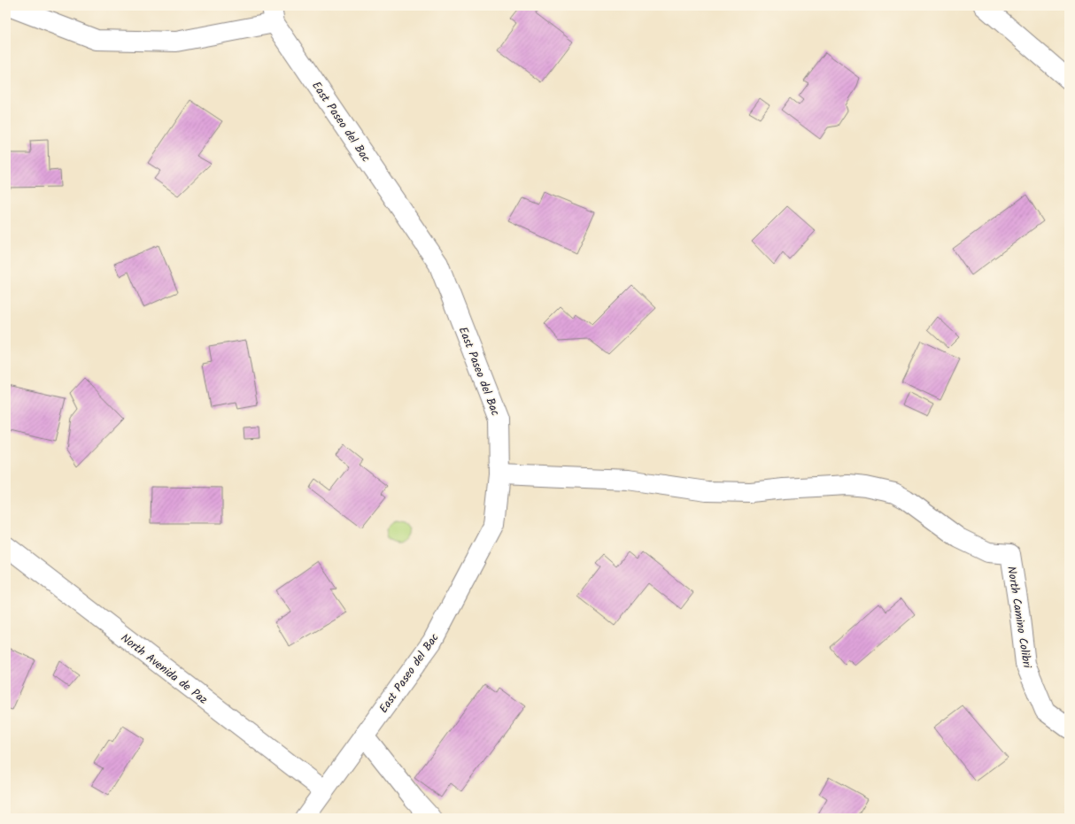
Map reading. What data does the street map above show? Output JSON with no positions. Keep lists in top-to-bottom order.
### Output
{
  "streets": {
    "street": ["East Paseo del Bac", "North Camino Colibri", "North Avenida de Paz"]
  },
  "crossings": [
    ["East Paseo del Bac", "North Camino Colibri"],
    ["East Paseo del Bac", "North Avenida de Paz"]
  ]
}
